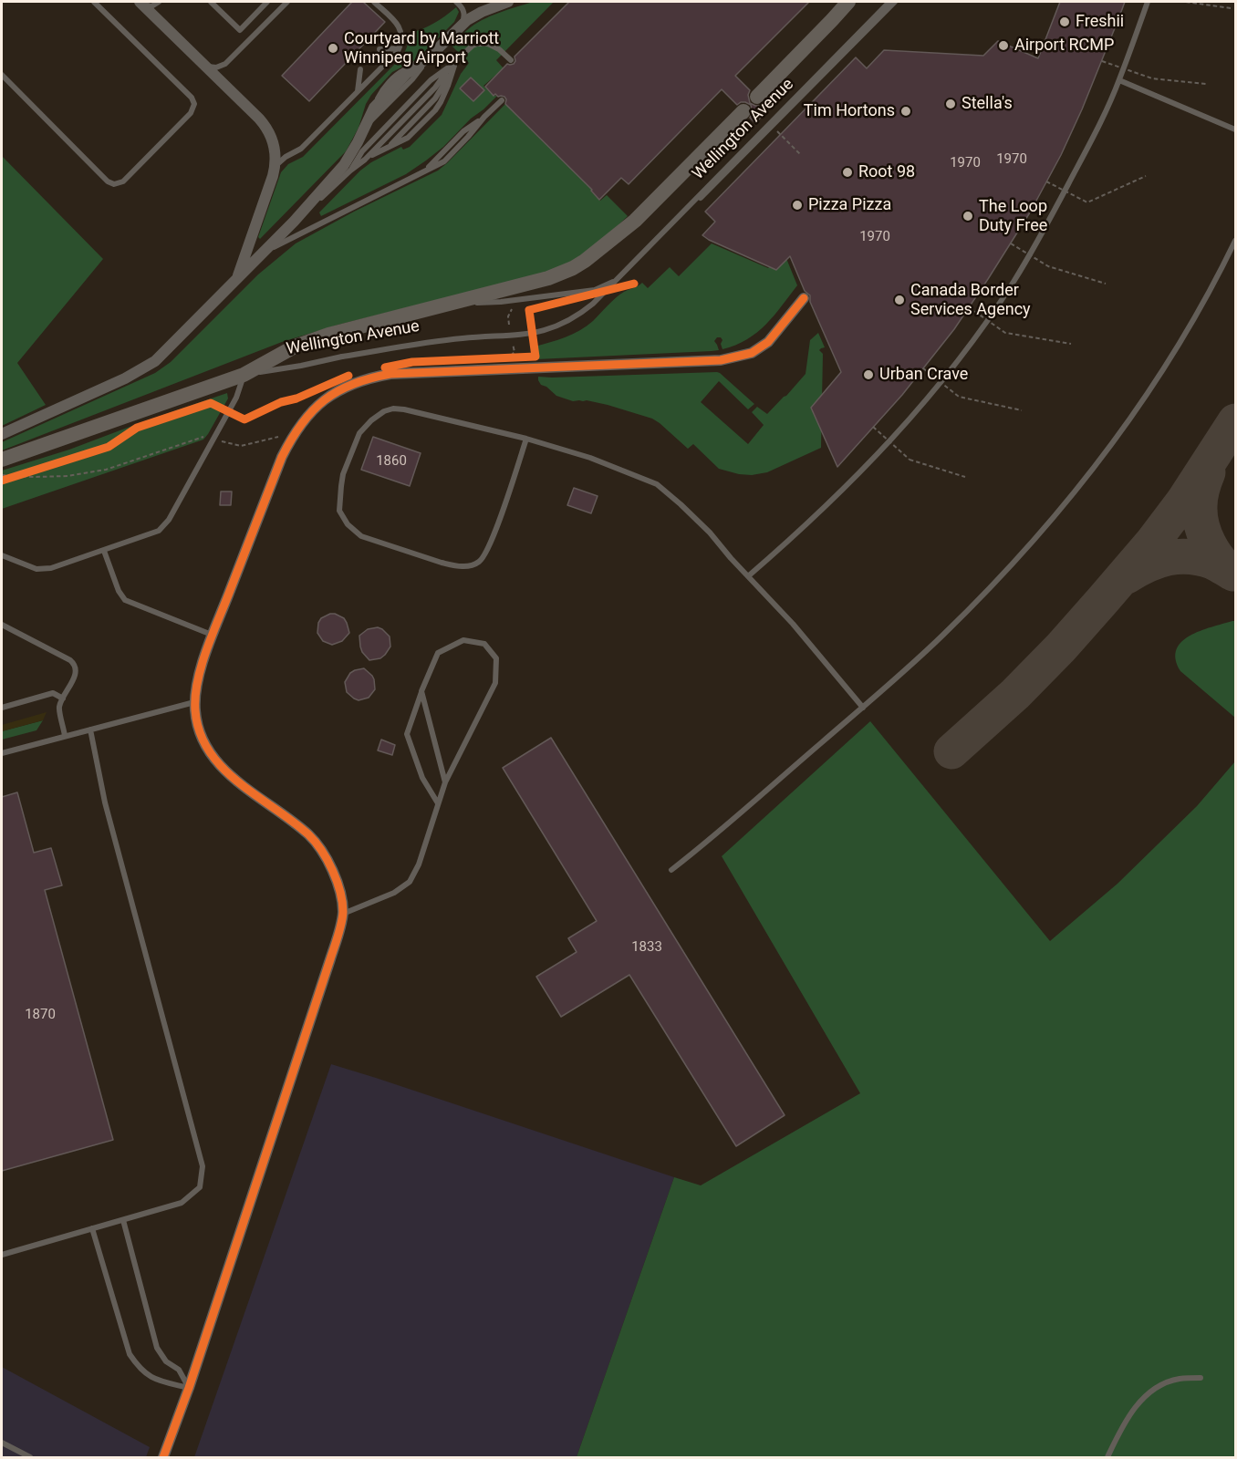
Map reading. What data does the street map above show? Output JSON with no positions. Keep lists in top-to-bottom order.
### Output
{
  "streets": {
    "main road": ["Wellington Avenue"]
  },
  "places": [
    "Freshii",
    "Airport RCMP",
    "Courtyard by Marriott Winnipeg Airport",
    "Stella's",
    "Tim Hortons",
    "Root 98",
    "Pizza Pizza",
    "The Loop Duty Free",
    "Canada Border Services Agency",
    "Urban Crave"
  ],
  "house_numbers": [
    "1970",
    "1970",
    "1970",
    "1860",
    "1833",
    "1870"
  ]
}
